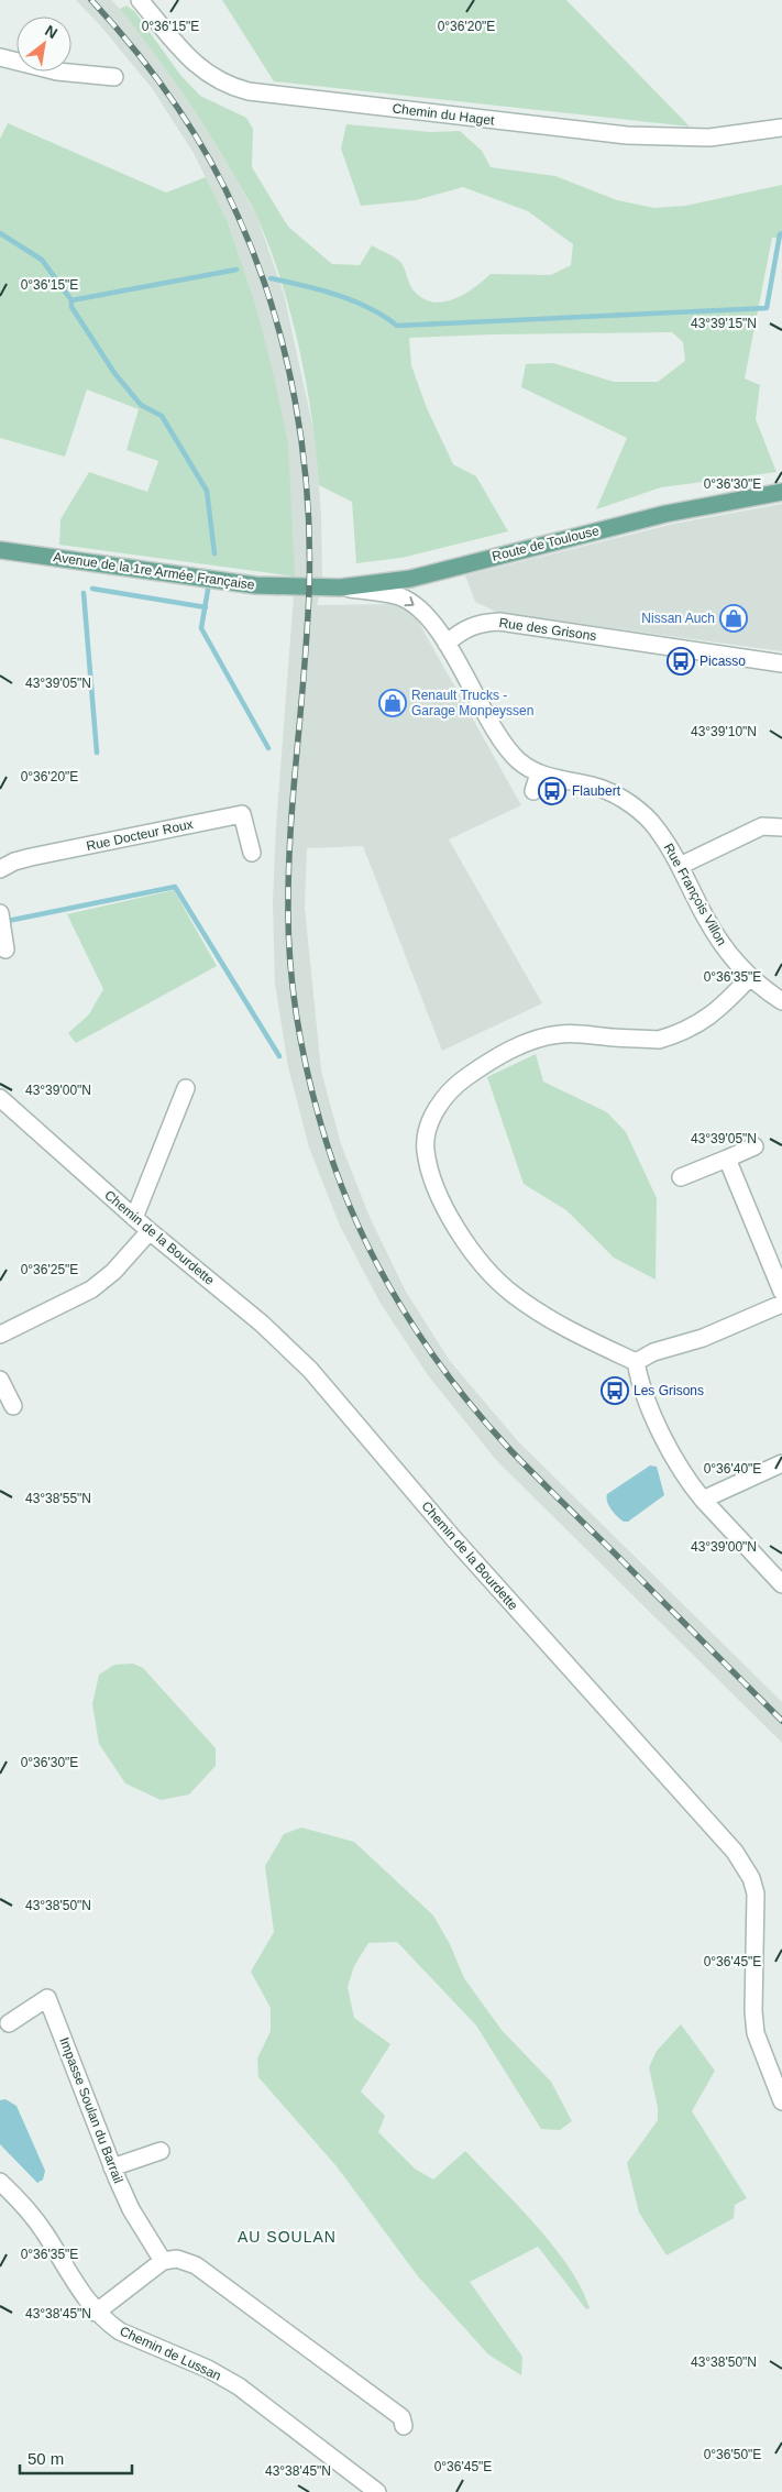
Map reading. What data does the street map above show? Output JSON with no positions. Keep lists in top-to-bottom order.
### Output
{
  "streets": {
    "main road": ["Route de Toulouse", "Avenue de la 1re Armée Française"],
    "street": [
      "Chemin du Haget",
      "Rue des Grisons",
      "Rue Docteur Roux",
      "Rue François Villon",
      "Chemin de la Bourdette",
      "Impasse Soulan du Barrail",
      "Chemin de Lussan"
    ]
  },
  "crossings": [
    ["Route de Toulouse", "Avenue de la 1re Armée Française"],
    ["Rue des Grisons", "Rue François Villon"]
  ],
  "districts": ["AU SOULAN"],
  "places": {
    "shop": ["Nissan Auch", "Renault Trucks - Garage Monpeyssen"],
    "bus stop": ["Picasso", "Flaubert", "Les Grisons"]
  },
  "scale_bar": "50 m",
  "north": "top right",
  "coordinates": [
    "0°36'15\"E",
    "0°36'20\"E",
    "43°39'15\"N",
    "0°36'30\"E",
    "43°39'05\"N",
    "43°39'10\"N",
    "0°36'35\"E",
    "43°39'00\"N",
    "0°36'25\"E",
    "0°36'40\"E",
    "43°38'55\"N",
    "43°38'50\"N",
    "0°36'45\"E",
    "43°38'45\"N",
    "0°36'50\"E"
  ]
}
